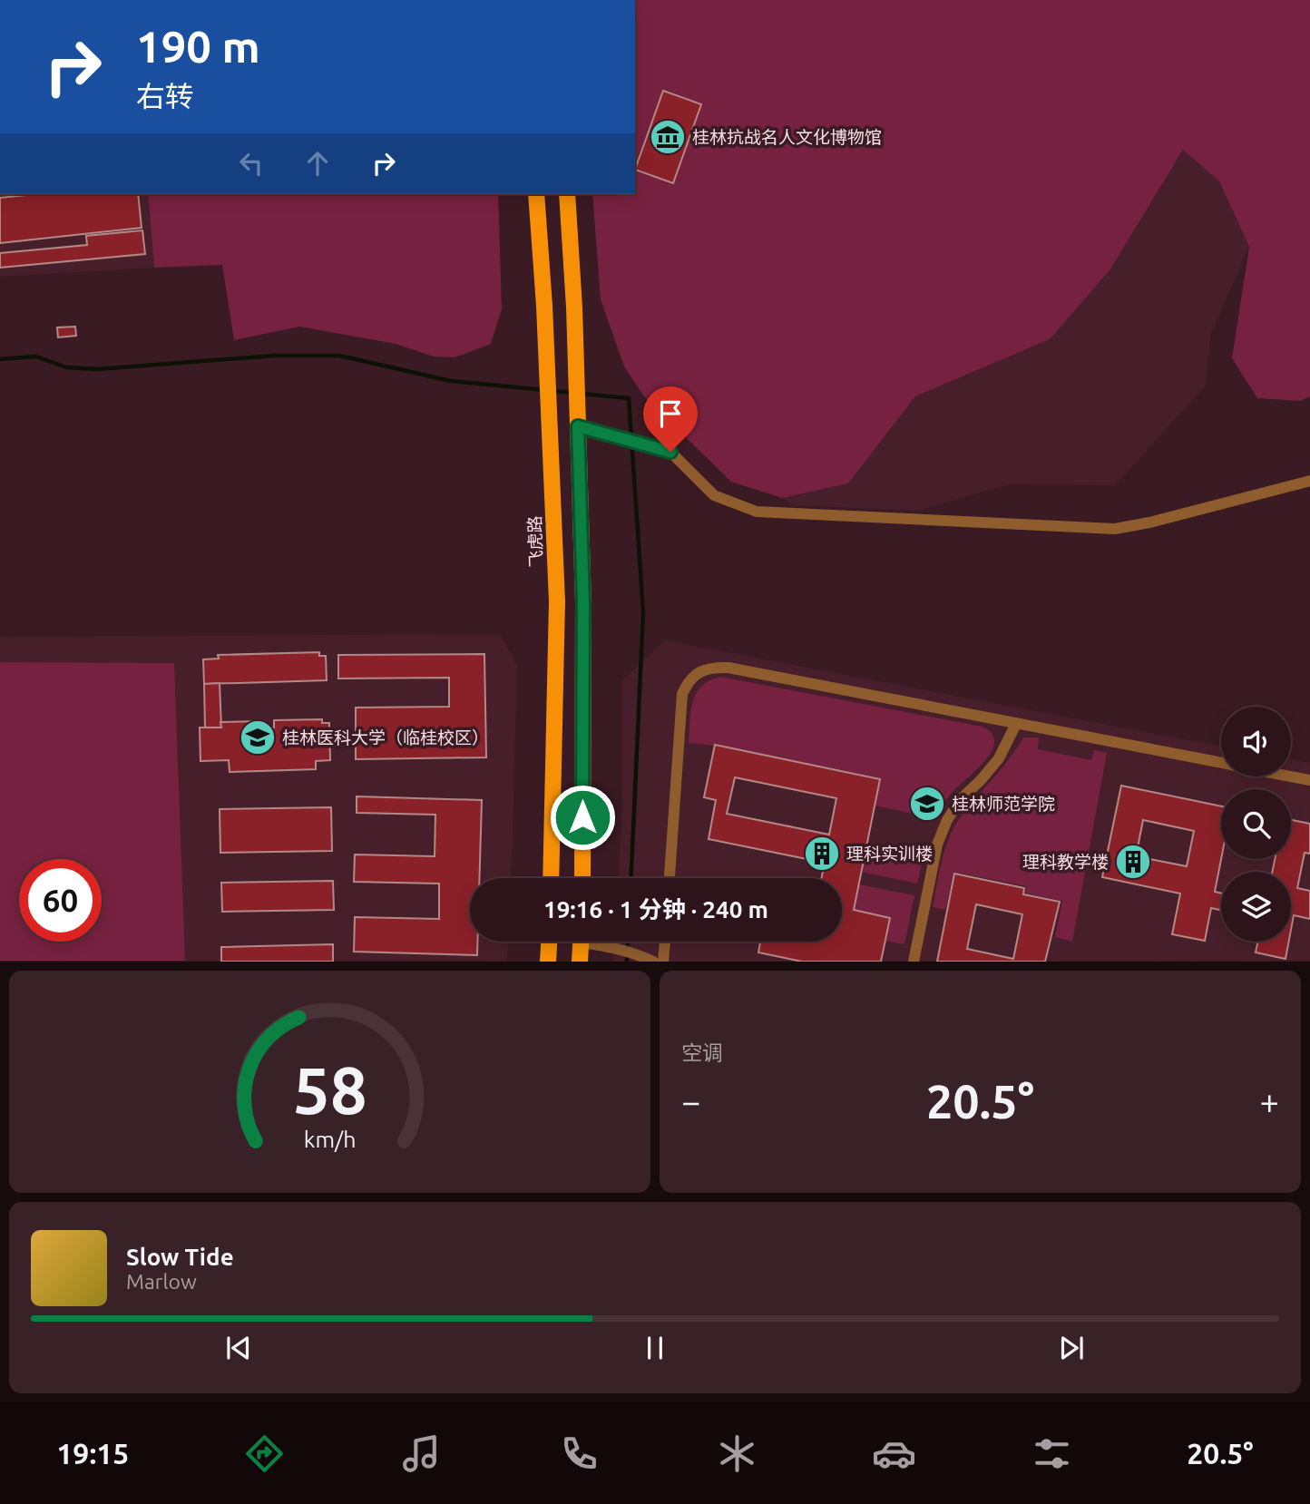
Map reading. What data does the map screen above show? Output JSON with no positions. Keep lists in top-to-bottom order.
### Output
{
  "streets": {
    "main road": ["飞虎路"]
  },
  "places": {
    "museum": ["桂林抗战名人文化博物馆"],
    "school or university": ["桂林医科大学（临桂校区）", "桂林师范学院"],
    "building": ["理科实训楼", "理科教学楼"]
  },
  "page": {
    "turn": ["190 m", "右转"],
    "limit": "60",
    "trip": "19:16 · 1 分钟 · 240 m",
    "tile": "空调",
    "heat": ["−", "20.5°", "+"],
    "song": ["Slow Tide", "Marlow"],
    "tabs": ["19:15", "20.5°"],
    "gauge": ["58", "km/h"]
  }
}
